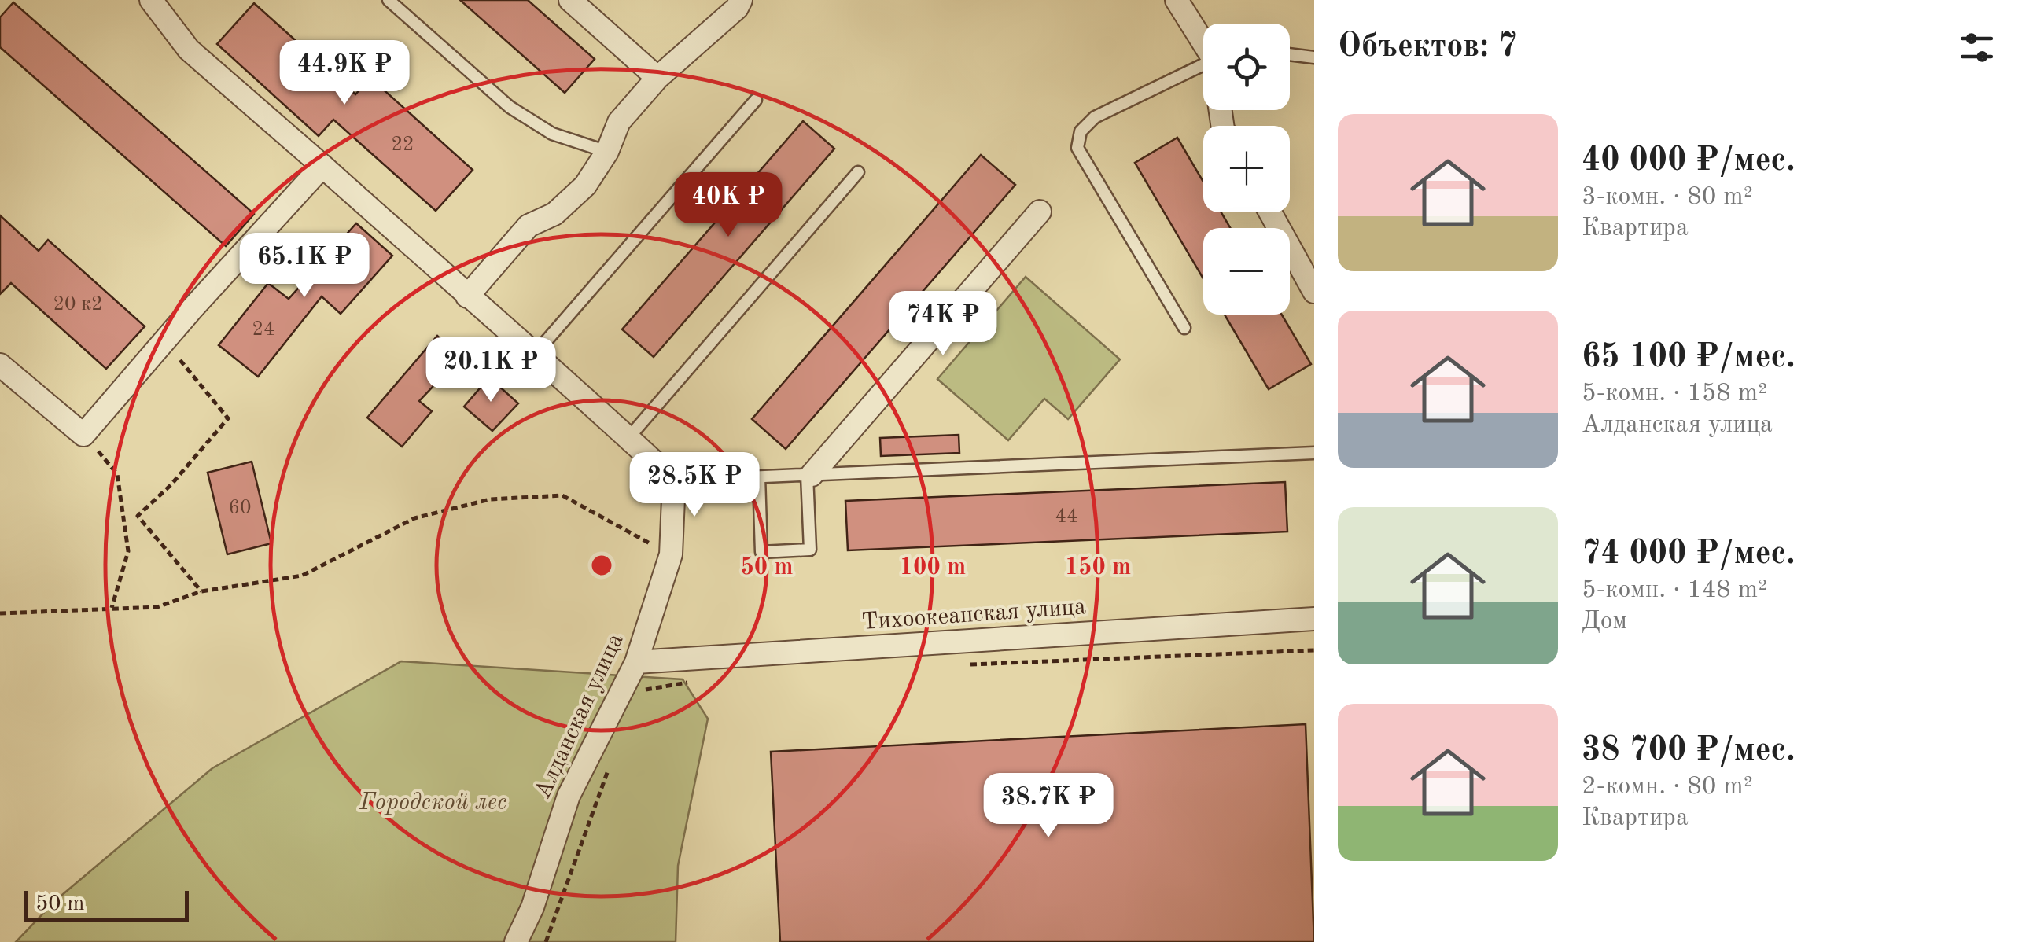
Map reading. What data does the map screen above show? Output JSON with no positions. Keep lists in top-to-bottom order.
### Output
{
  "streets": {
    "street": ["Тихоокеанская улица", "Алданская улица"]
  },
  "crossings": [
    ["Тихоокеанская улица", "Алданская улица"]
  ],
  "parks": ["Городской лес"],
  "house_numbers": [
    "22",
    "20 к2",
    "24",
    "60",
    "44"
  ],
  "scale_bar": "50 m",
  "page": {
    "heading": "Объектов: 7",
    "map_buttons": ["+", "−"],
    "price": [
      "44.9K ₽",
      "40K ₽",
      "65.1K ₽",
      "74K ₽",
      "20.1K ₽",
      "28.5K ₽",
      "38.7K ₽"
    ],
    "list": [
      {
        "name": "40 000 ₽/мес.",
        "note": "3-комн. · 80 m² · Квартира"
      },
      {
        "name": "65 100 ₽/мес.",
        "note": "5-комн. · 158 m² · Алданская улица"
      },
      {
        "name": "74 000 ₽/мес.",
        "note": "5-комн. · 148 m² · Дом"
      },
      {
        "name": "38 700 ₽/мес.",
        "note": "2-комн. · 80 m² · Квартира"
      }
    ],
    "scale": "50 m"
  },
  "rings": ["50 m", "100 m", "150 m"]
}
